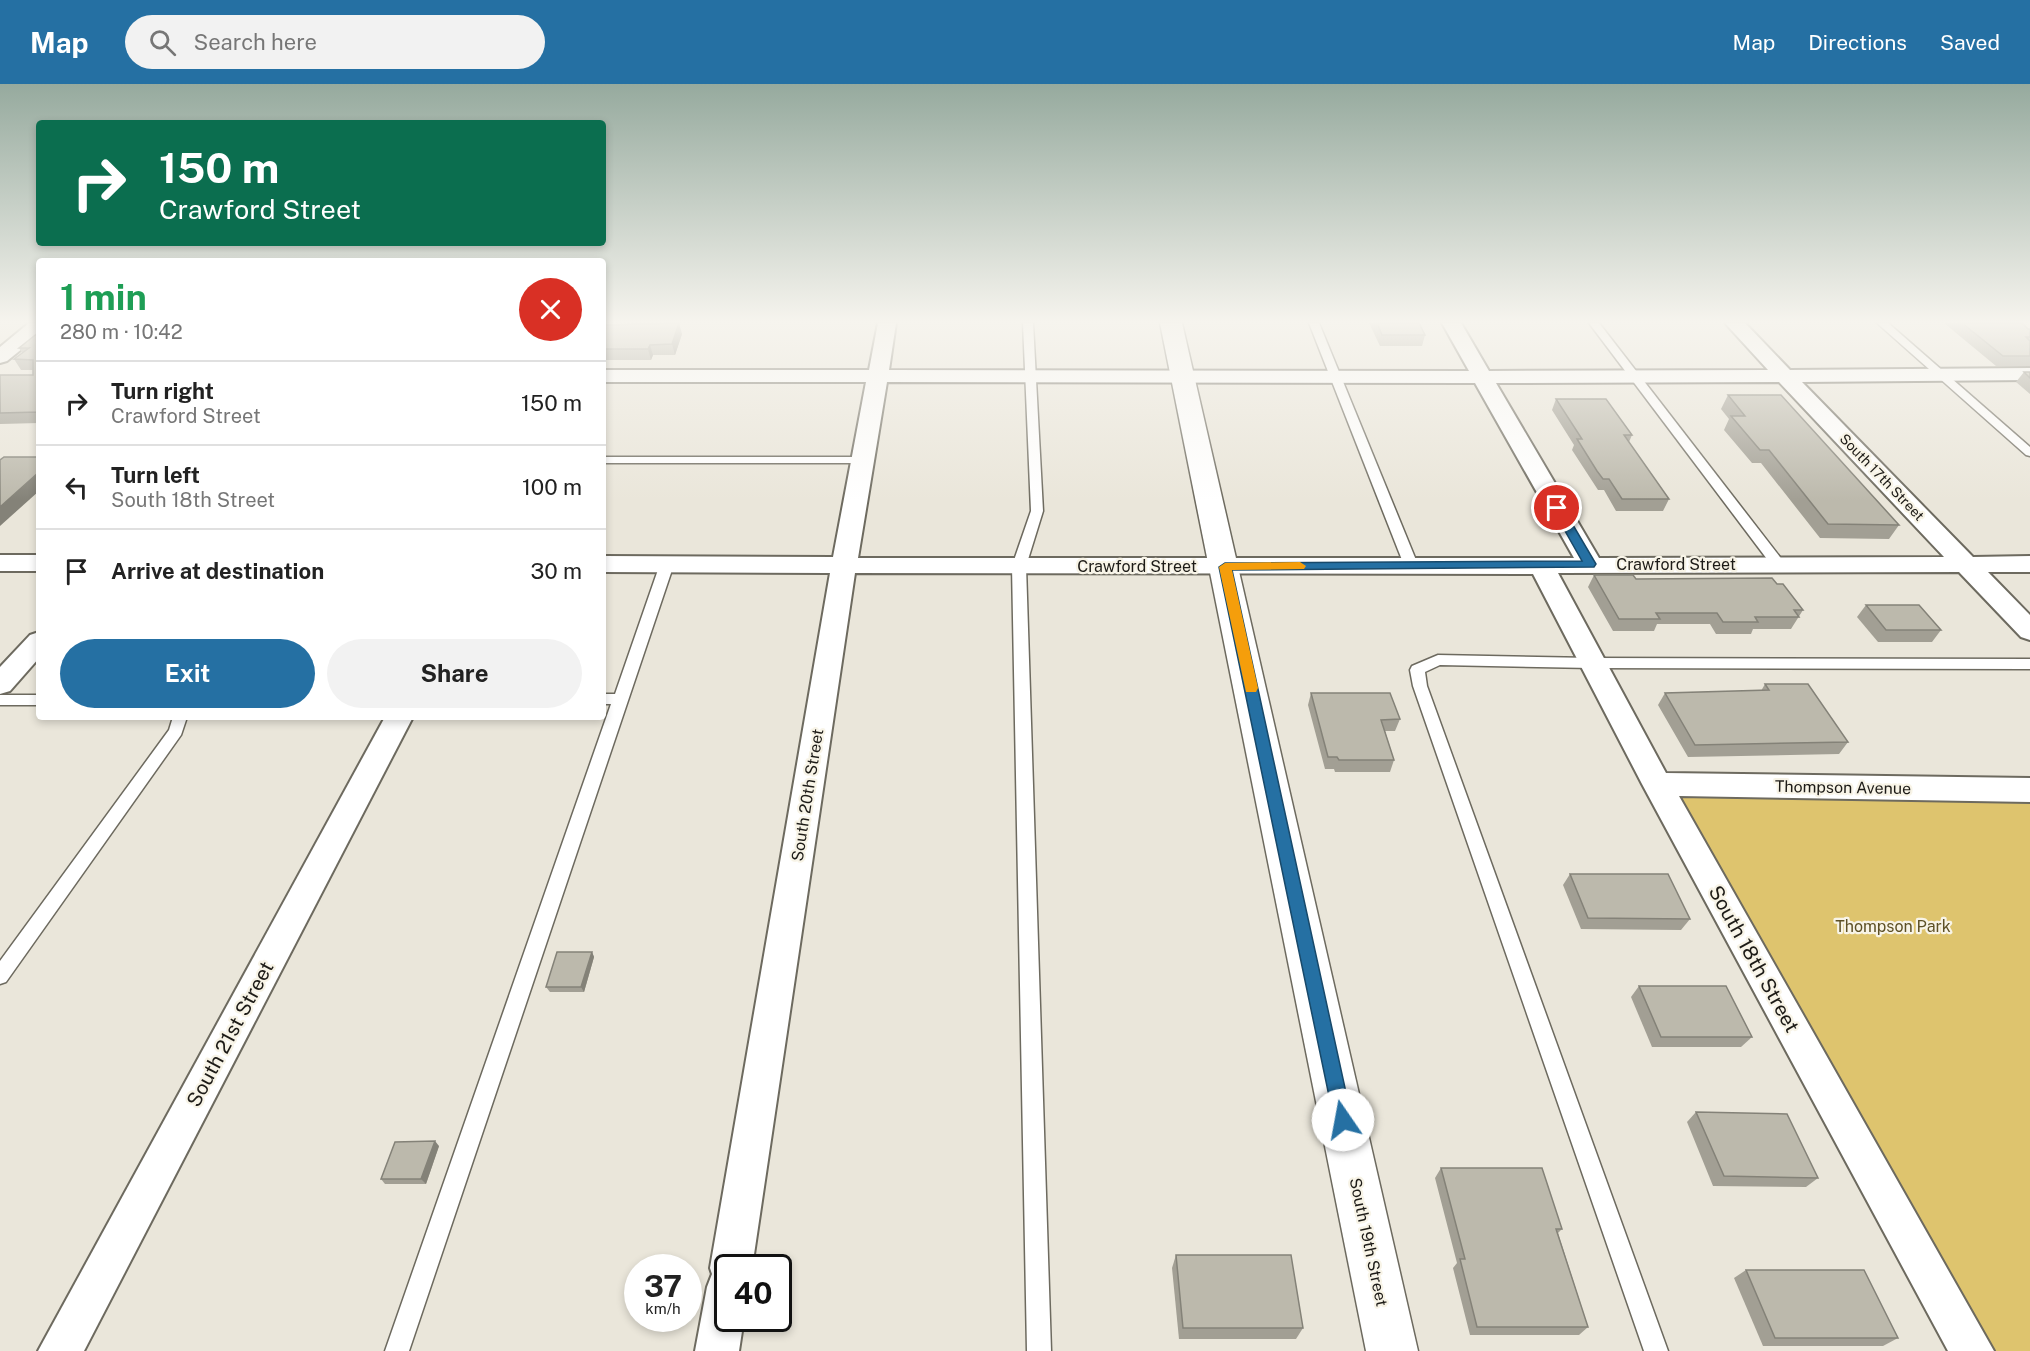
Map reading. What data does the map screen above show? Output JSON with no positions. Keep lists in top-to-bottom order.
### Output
{
  "streets": {
    "street": [
      "South 17th Street",
      "Crawford Street",
      "Thompson Avenue",
      "South 20th Street",
      "South 18th Street",
      "South 21st Street",
      "South 19th Street"
    ]
  },
  "crossings": [
    ["South 17th Street", "Crawford Street"],
    ["Crawford Street", "South 20th Street"],
    ["Crawford Street", "South 18th Street"],
    ["Crawford Street", "South 19th Street"],
    ["Thompson Avenue", "South 18th Street"]
  ],
  "parks": ["Thompson Park"],
  "page": {
    "header": "Map",
    "search": "Search here",
    "nav": ["Map", "Directions", "Saved"],
    "turn": ["150 m", "Crawford Street"],
    "heading": ["1 min", "280 m · 10:42"],
    "list": [
      {
        "name": "Turn right",
        "note": "Crawford Street",
        "value": "150 m"
      },
      {
        "name": "Turn left",
        "note": "South 18th Street",
        "value": "100 m"
      },
      {
        "name": "Arrive at destination",
        "value": "30 m"
      }
    ],
    "buttons": ["Exit", "Share"],
    "speed": "37 km/h",
    "limit": "40"
  }
}
